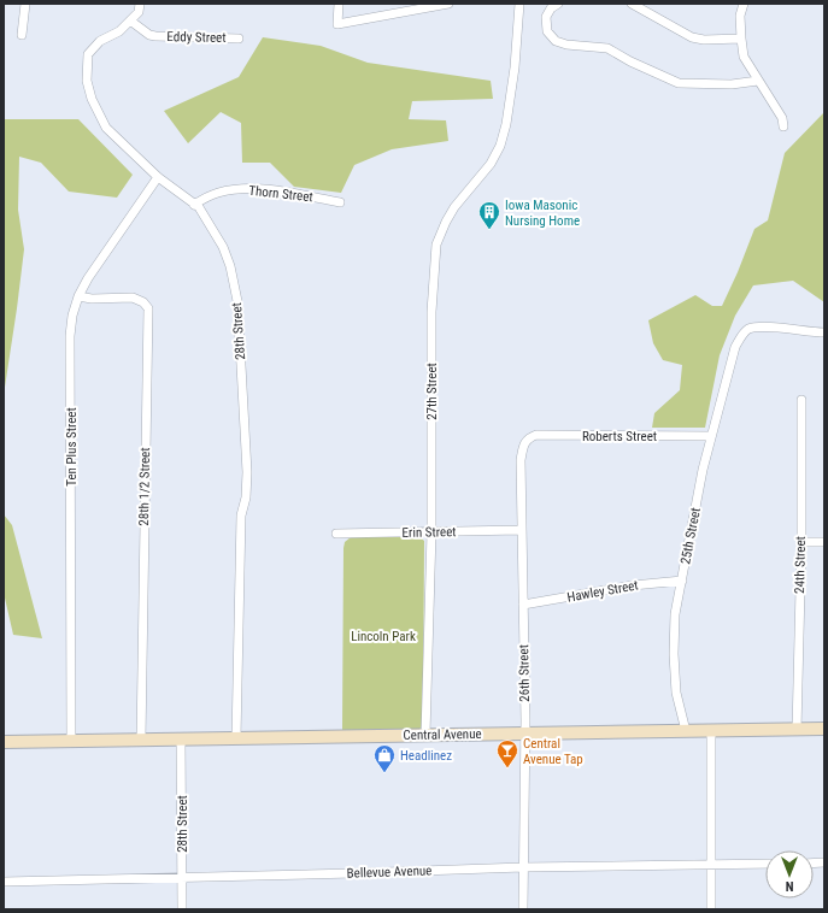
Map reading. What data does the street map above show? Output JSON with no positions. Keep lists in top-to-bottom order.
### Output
{
  "streets": {
    "street": [
      "Eddy Street",
      "Thorn Street",
      "28th Street",
      "27th Street",
      "Roberts Street",
      "Ten Plus Street",
      "28th 1/2 Street",
      "Erin Street",
      "25th Street",
      "24th Street",
      "Hawley Street",
      "26th Street",
      "Central Avenue",
      "Bellevue Avenue"
    ]
  },
  "crossings": [
    ["Eddy Street", "28th Street"],
    ["Thorn Street", "28th Street"],
    ["28th Street", "Ten Plus Street"],
    ["28th Street", "Central Avenue"],
    ["28th Street", "Bellevue Avenue"],
    ["27th Street", "Erin Street"],
    ["27th Street", "Central Avenue"],
    ["Roberts Street", "25th Street"],
    ["Roberts Street", "26th Street"],
    ["Ten Plus Street", "28th 1/2 Street"],
    ["Ten Plus Street", "Central Avenue"],
    ["28th 1/2 Street", "Central Avenue"],
    ["Erin Street", "26th Street"],
    ["25th Street", "Hawley Street"],
    ["25th Street", "Central Avenue"],
    ["24th Street", "Central Avenue"],
    ["Hawley Street", "26th Street"],
    ["26th Street", "Central Avenue"],
    ["26th Street", "Bellevue Avenue"]
  ],
  "parks": ["Lincoln Park"],
  "places": {
    "building": ["Iowa Masonic Nursing Home"],
    "bar": ["Central Avenue Tap"],
    "shop": ["Headlinez"]
  },
  "north": "bottom"
}
